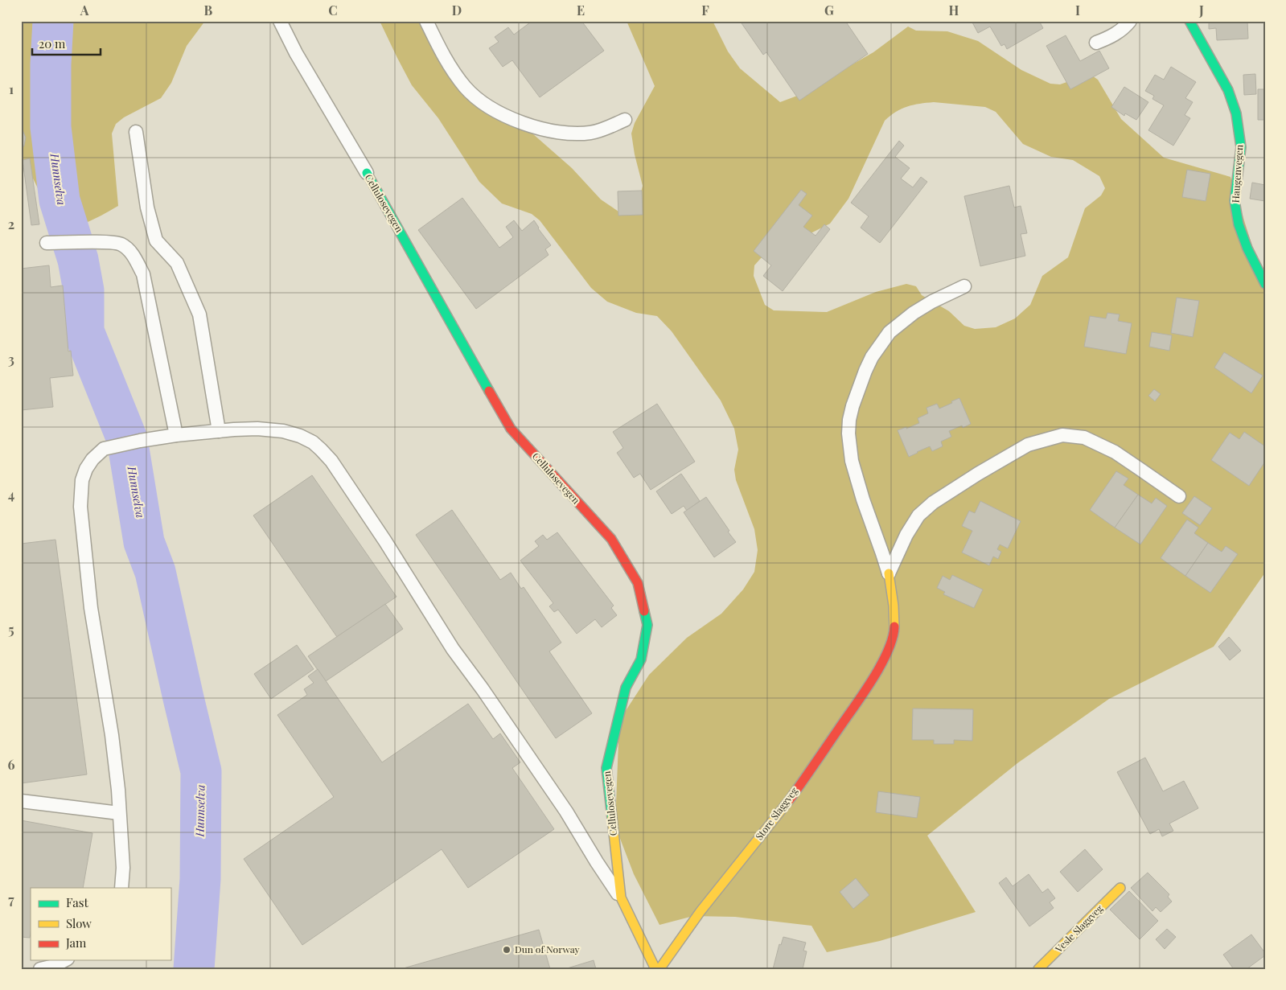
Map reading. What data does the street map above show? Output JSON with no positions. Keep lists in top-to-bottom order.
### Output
{
  "streets": {
    "street": [
      "Haugenvegen",
      "Cellulosevegen",
      "Store Slaggveg",
      "Vesle Slaggveg"
    ]
  },
  "water": ["Hunnselva"],
  "places": ["Dun of Norway"],
  "legend": ["Fast", "Slow", "Jam"],
  "scale_bar": "20 m",
  "grid": {
    "columns": [
      "A",
      "B",
      "C",
      "D",
      "E",
      "F",
      "G",
      "H",
      "I",
      "J"
    ],
    "rows": [
      "1",
      "2",
      "3",
      "4",
      "5",
      "6",
      "7"
    ]
  }
}
